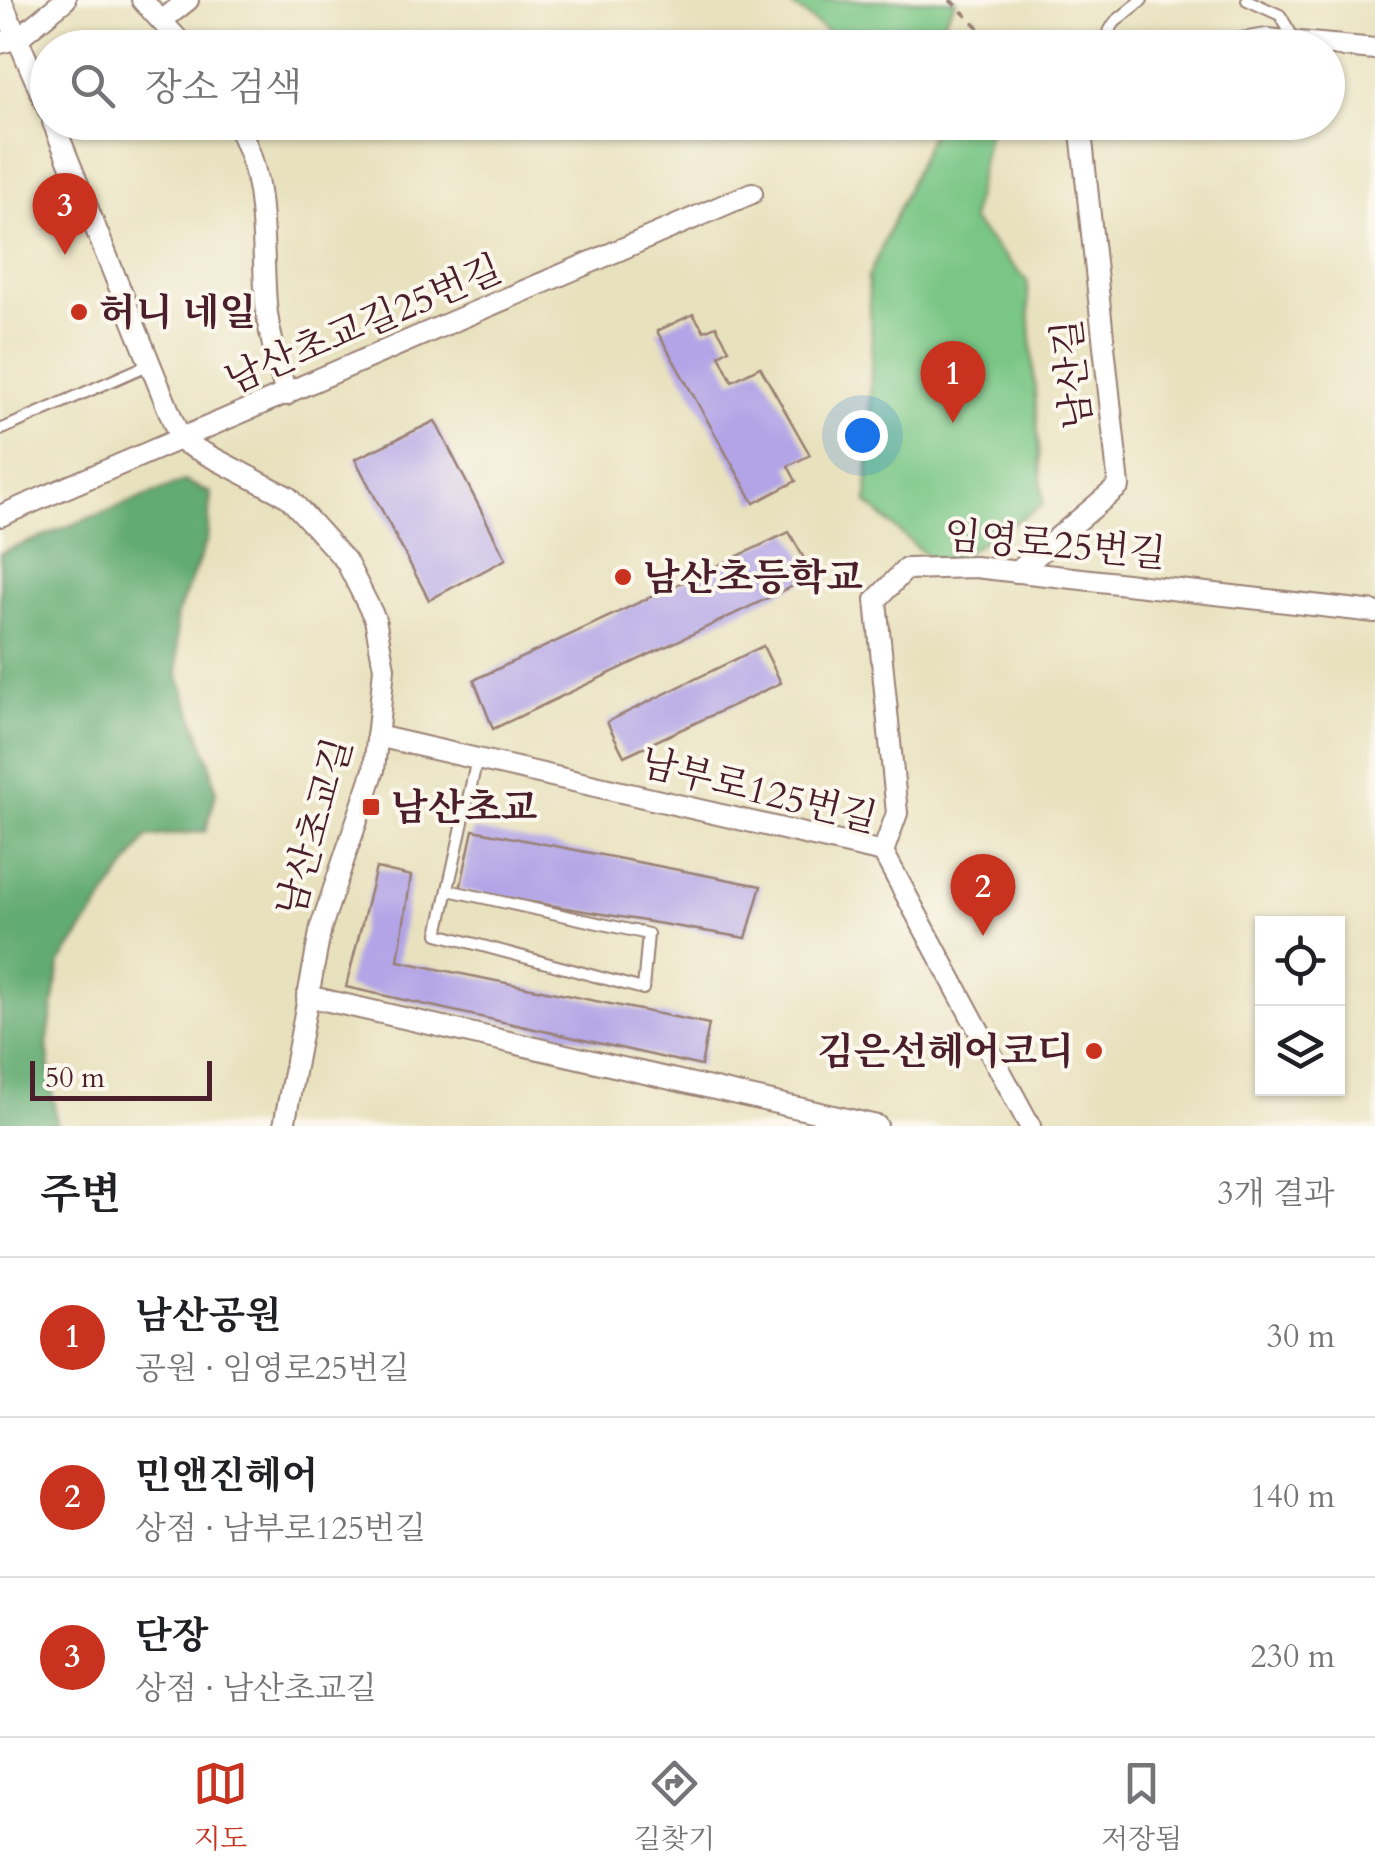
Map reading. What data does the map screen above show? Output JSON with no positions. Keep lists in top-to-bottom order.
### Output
{
  "streets": {
    "street": [
      "남산초교길25번길",
      "남산길",
      "임영로25번길",
      "남부로125번길",
      "남산초교길"
    ]
  },
  "crossings": [
    ["남산초교길25번길", "남산초교길"],
    ["남산길", "임영로25번길"],
    ["임영로25번길", "남부로125번길"],
    ["남부로125번길", "남산초교길"]
  ],
  "places": {
    "other": ["허니 네일", "남산초등학교", "김은선헤어코디"],
    "transit": ["남산초교"]
  },
  "scale_bar": "50 m",
  "page": {
    "search": "장소 검색",
    "pins": ["3", "1", "2"],
    "scale": "50 m",
    "heading": ["주변", "3개 결과"],
    "list": [
      {
        "mark": "1",
        "name": "남산공원",
        "note": "공원 · 임영로25번길",
        "value": "30 m"
      },
      {
        "mark": "2",
        "name": "민앤진헤어",
        "note": "상점 · 남부로125번길",
        "value": "140 m"
      },
      {
        "mark": "3",
        "name": "단장",
        "note": "상점 · 남산초교길",
        "value": "230 m"
      }
    ],
    "nav": ["지도", "길찾기", "저장됨"]
  }
}
